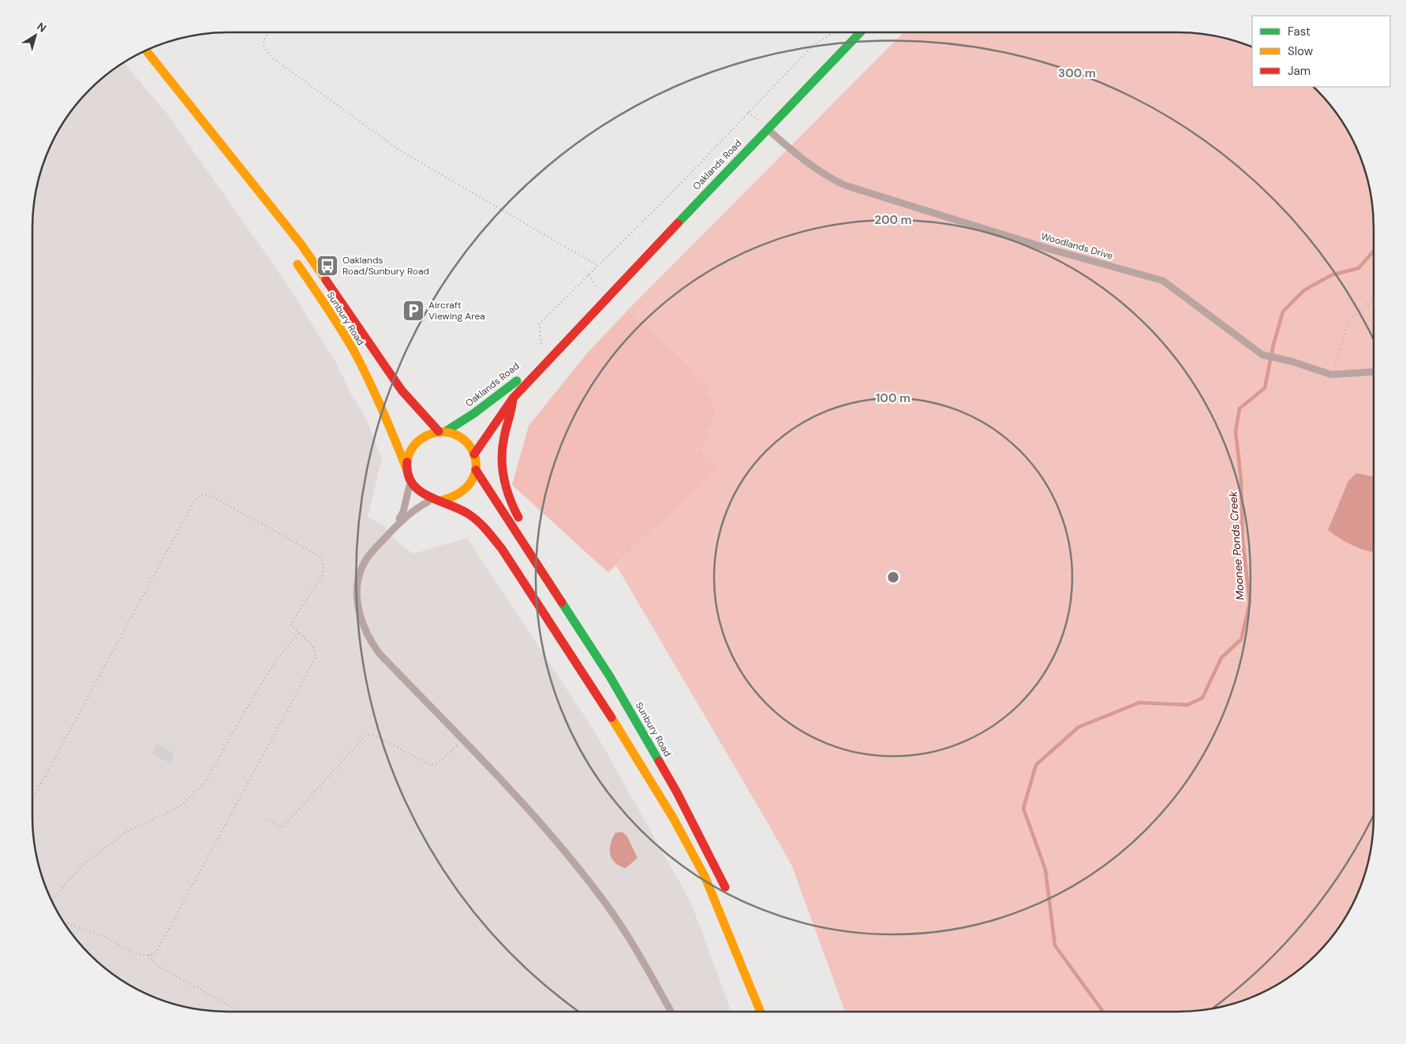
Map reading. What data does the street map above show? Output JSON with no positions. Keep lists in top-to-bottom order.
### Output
{
  "streets": {
    "main road": ["Oaklands Road", "Sunbury Road"],
    "lane": ["Woodlands Drive"]
  },
  "crossings": [
    ["Oaklands Road", "Woodlands Drive"],
    ["Oaklands Road", "Sunbury Road"]
  ],
  "water": ["Moonee Ponds Creek"],
  "places": {
    "bus stop": ["Oaklands Road/Sunbury Road"],
    "parking": ["Aircraft Viewing Area"]
  },
  "legend": ["Fast", "Slow", "Jam"],
  "north": "top right",
  "rings": ["300 m", "200 m", "100 m"]
}
